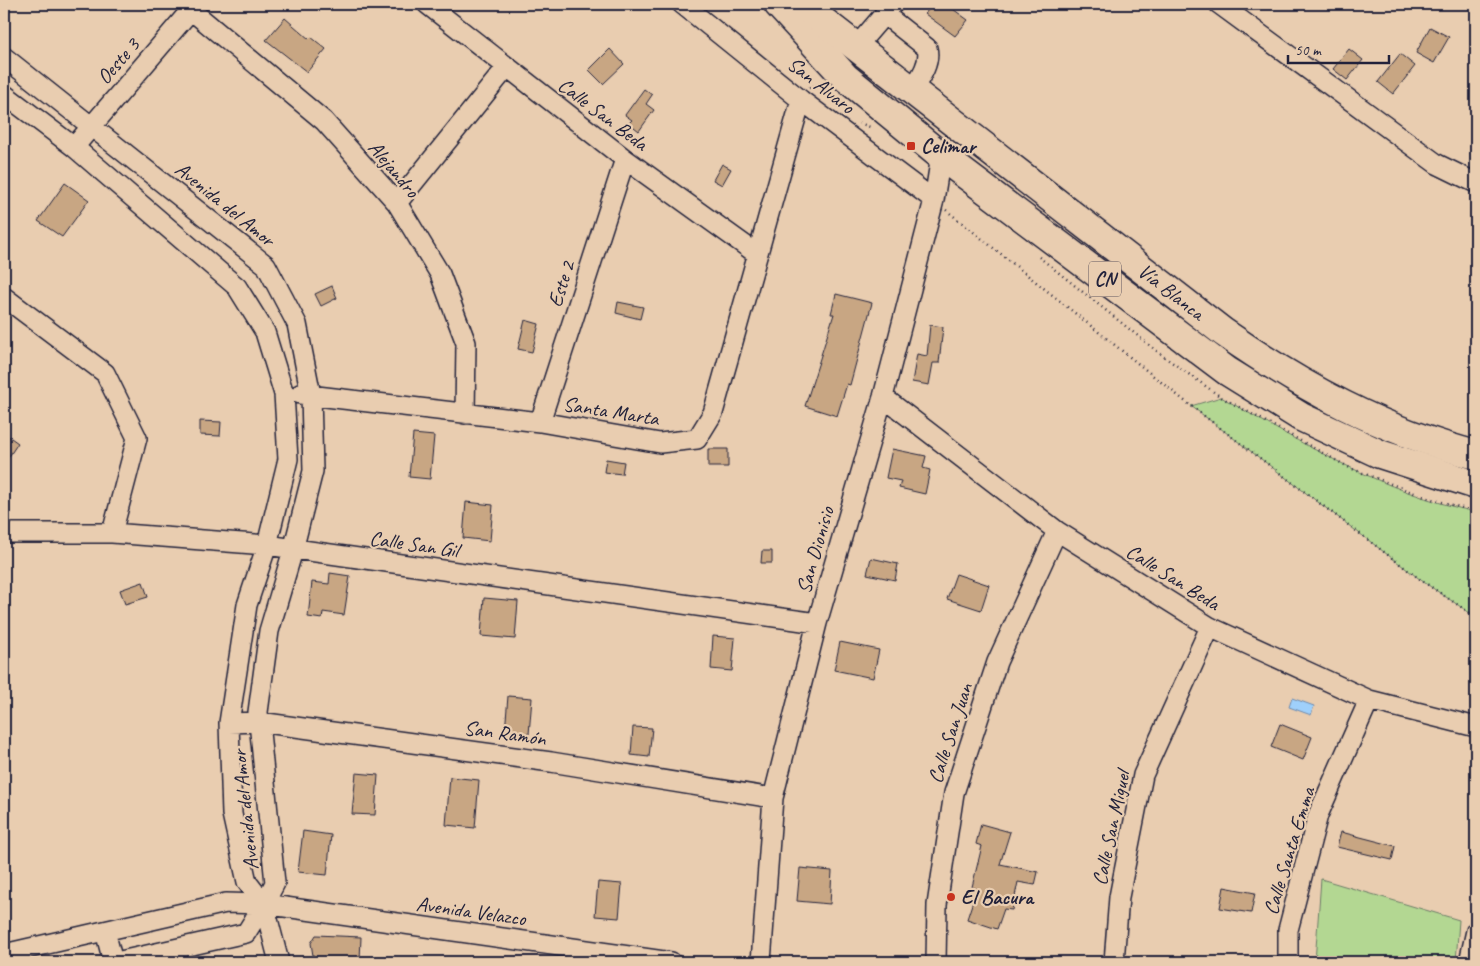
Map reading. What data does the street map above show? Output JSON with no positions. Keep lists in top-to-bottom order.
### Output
{
  "streets": {
    "highway": ["CN", "Vía Blanca"],
    "street": [
      "Oeste 3",
      "San Alvaro",
      "Calle San Beda",
      "Alejandro",
      "Avenida del Amor",
      "Este 2",
      "Santa Marta",
      "Calle San Gil",
      "San Dionisio",
      "San Ramón",
      "Calle San Juan",
      "Calle San Miguel",
      "Calle Santa Emma",
      "Avenida Velazco"
    ]
  },
  "crossings": [
    ["Oeste 3", "Alejandro"],
    ["Oeste 3", "Avenida del Amor"],
    ["San Alvaro", "Santa Marta"],
    ["San Alvaro", "San Dionisio"],
    ["Calle San Beda", "Este 2"],
    ["Calle San Beda", "Santa Marta"],
    ["Calle San Beda", "San Dionisio"],
    ["Calle San Beda", "Calle San Juan"],
    ["Calle San Beda", "Calle San Miguel"],
    ["Calle San Beda", "Calle Santa Emma"],
    ["Alejandro", "Santa Marta"],
    ["Avenida del Amor", "Santa Marta"],
    ["Avenida del Amor", "Calle San Gil"],
    ["Avenida del Amor", "San Ramón"],
    ["Avenida del Amor", "Avenida Velazco"],
    ["CN", "San Dionisio"],
    ["Este 2", "Santa Marta"],
    ["Calle San Gil", "San Dionisio"],
    ["San Dionisio", "San Ramón"]
  ],
  "places": {
    "transit": ["Celimar"],
    "other": ["El Bacura"]
  },
  "scale_bar": "50 m"
}
